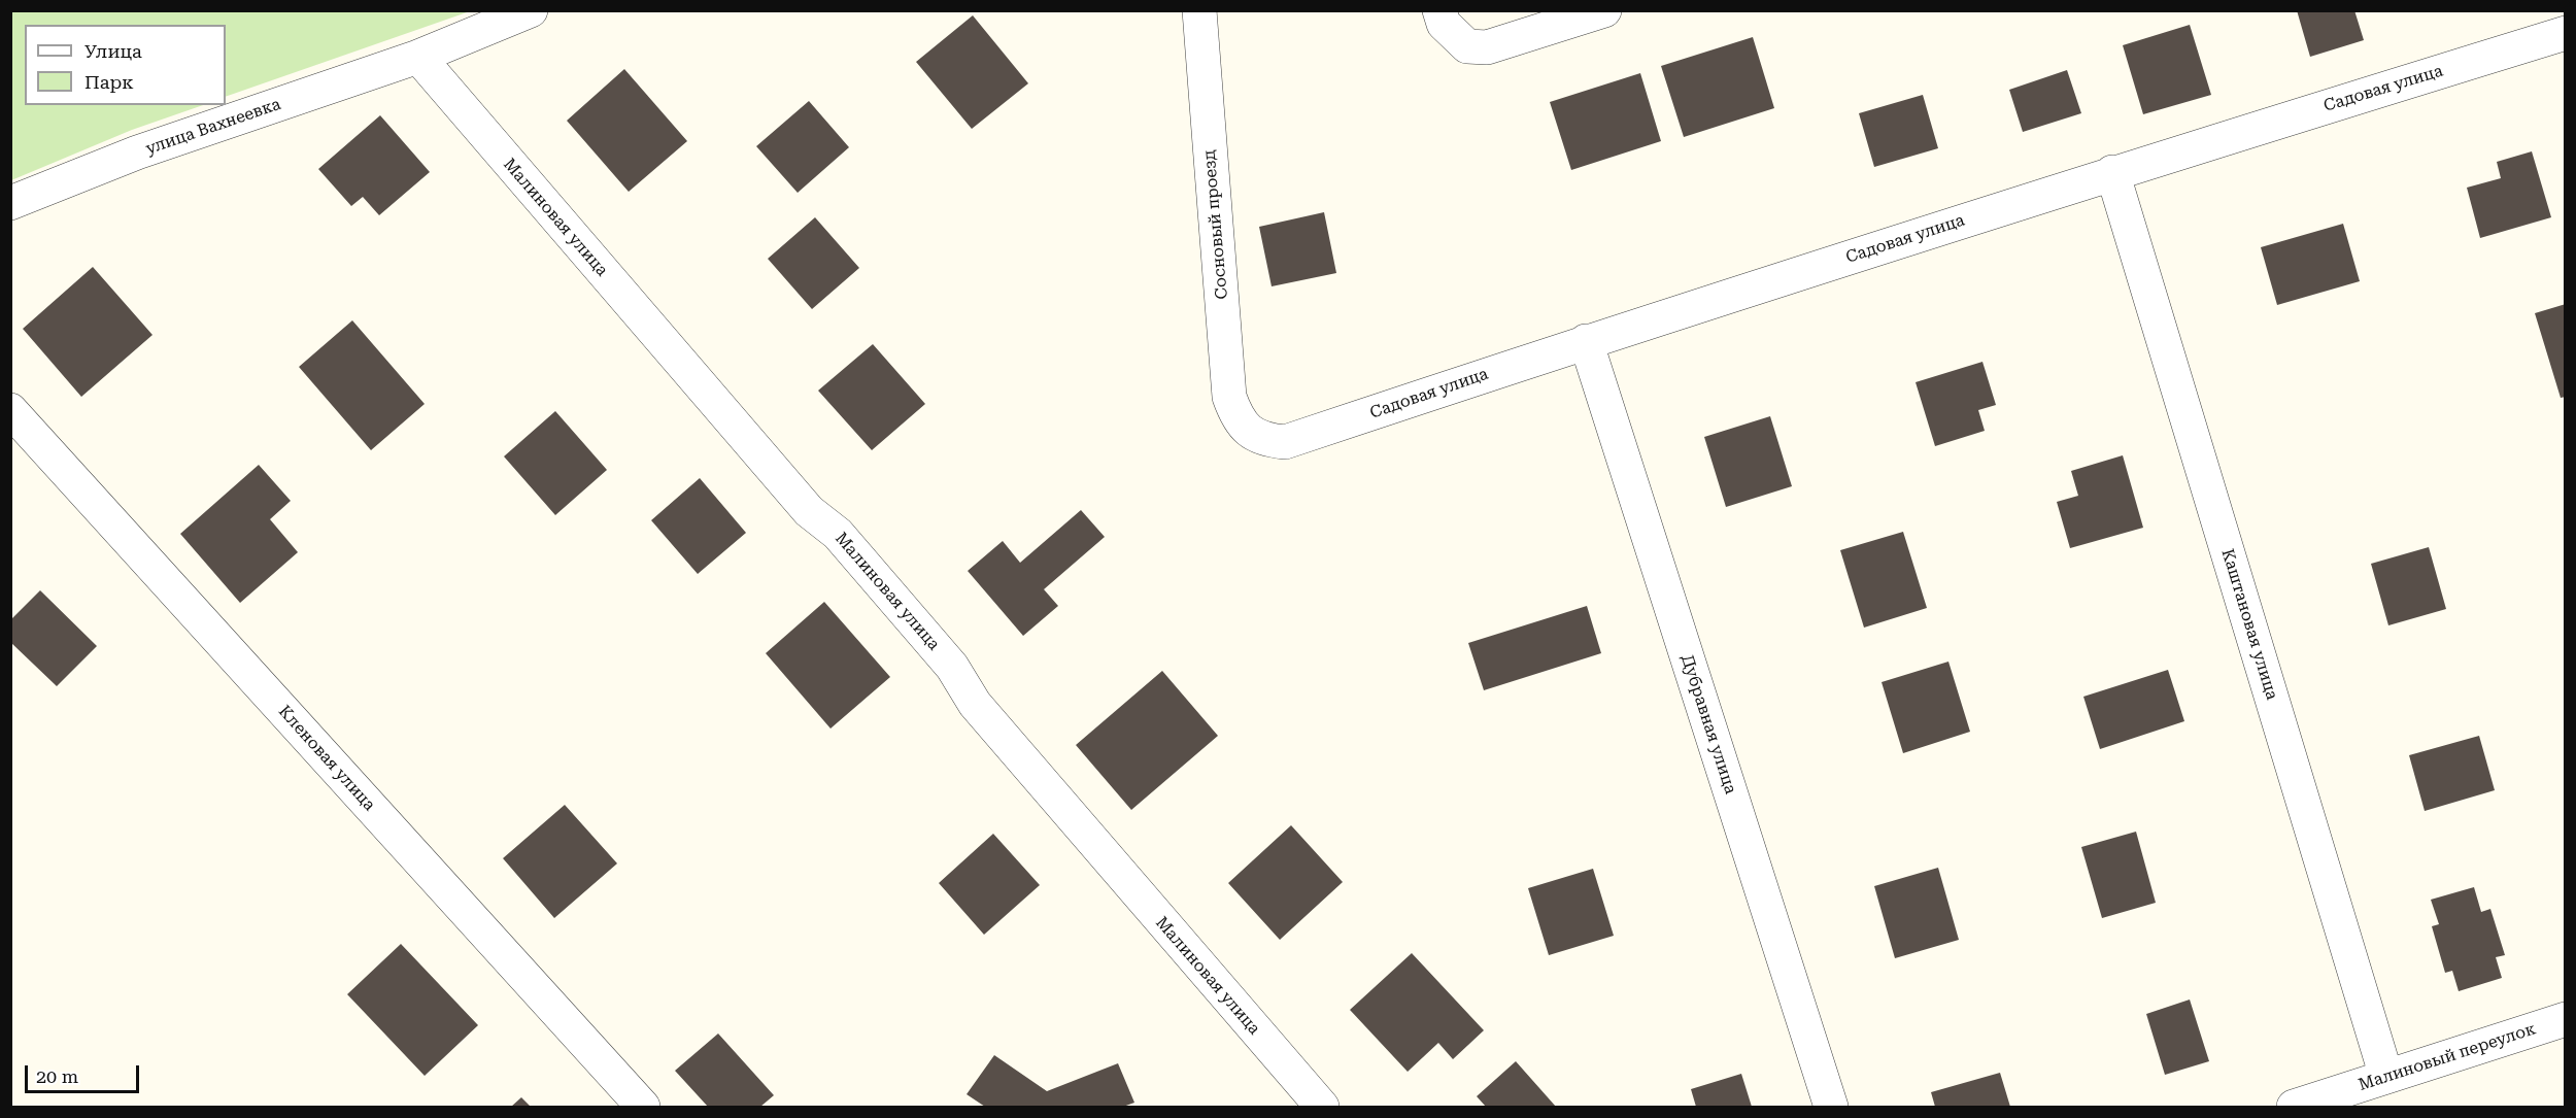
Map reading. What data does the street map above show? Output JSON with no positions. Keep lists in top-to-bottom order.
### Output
{
  "streets": {
    "street": [
      "Садовая улица",
      "улица Вахнеевка",
      "Малиновая улица",
      "Сосновый проезд",
      "Каштановая улица",
      "Дубравная улица",
      "Кленовая улица",
      "Малиновый переулок"
    ]
  },
  "crossings": [
    ["Садовая улица", "Сосновый проезд"],
    ["Садовая улица", "Каштановая улица"],
    ["Садовая улица", "Дубравная улица"],
    ["улица Вахнеевка", "Малиновая улица"],
    ["Каштановая улица", "Малиновый переулок"]
  ],
  "legend": ["Улица", "Парк"],
  "scale_bar": "20 m"
}
